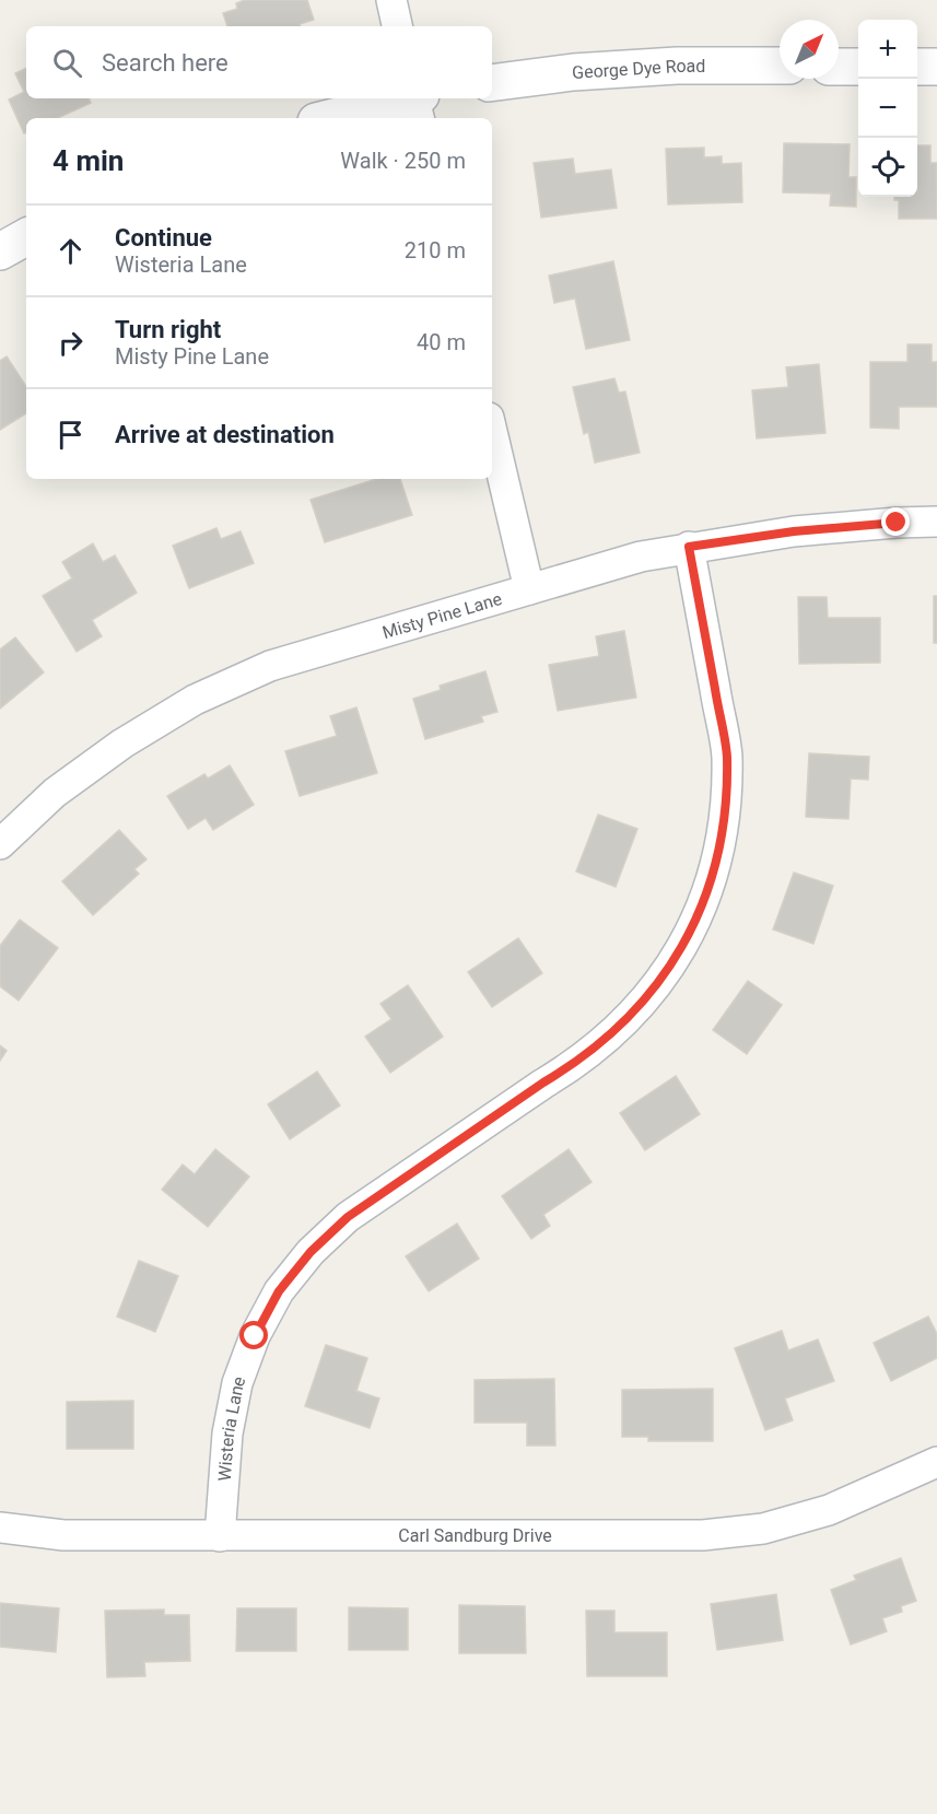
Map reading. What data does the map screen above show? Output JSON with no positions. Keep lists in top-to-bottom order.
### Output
{
  "streets": {
    "street": [
      "George Dye Road",
      "Misty Pine Lane",
      "Wisteria Lane",
      "Carl Sandburg Drive"
    ]
  },
  "crossings": [
    ["Misty Pine Lane", "Wisteria Lane"],
    ["Wisteria Lane", "Carl Sandburg Drive"]
  ],
  "north": "top right",
  "page": {
    "map_buttons": ["+", "−"],
    "search": "Search here",
    "heading": ["4 min", "Walk · 250 m"],
    "list": [
      ["Continue", "Wisteria Lane", "210 m"],
      ["Turn right", "Misty Pine Lane", "40 m"],
      "Arrive at destination"
    ]
  }
}
